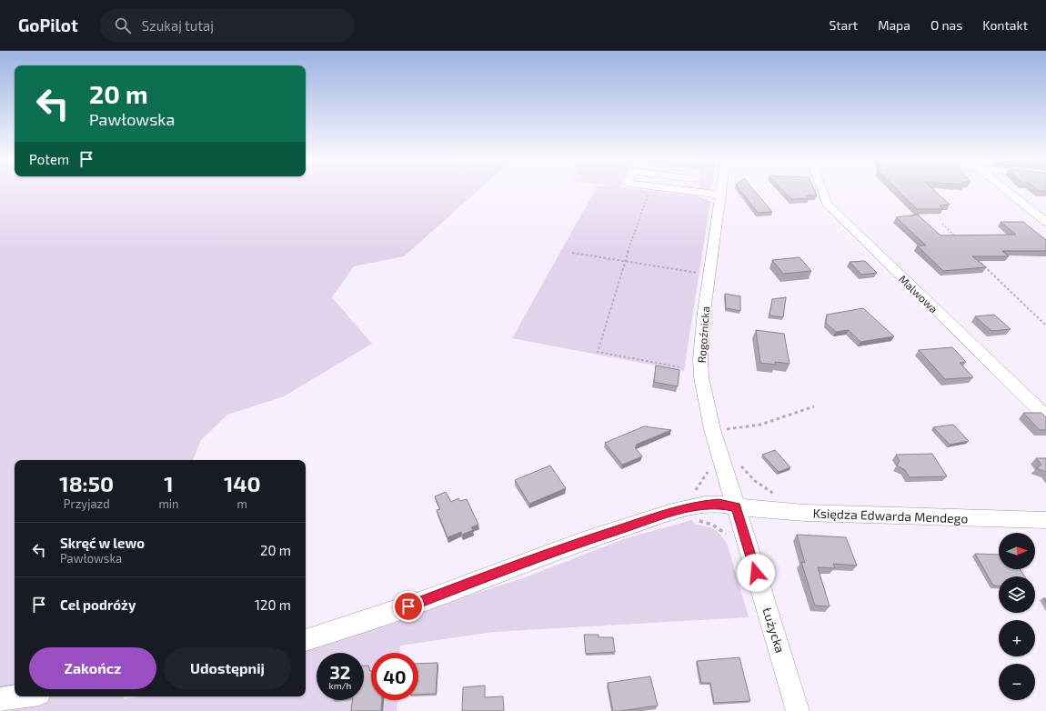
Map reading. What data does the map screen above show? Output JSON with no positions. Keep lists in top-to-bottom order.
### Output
{
  "streets": {
    "street": [
      "Malwowa",
      "Rogoźnicka",
      "Księdza Edwarda Mendego",
      "Łużycka"
    ]
  },
  "crossings": [
    ["Rogoźnicka", "Księdza Edwarda Mendego"],
    ["Rogoźnicka", "Łużycka"],
    ["Księdza Edwarda Mendego", "Łużycka"]
  ],
  "north": "right",
  "page": {
    "header": "GoPilot",
    "search": "Szukaj tutaj",
    "nav": [
      "Start",
      "Mapa",
      "O nas",
      "Kontakt"
    ],
    "turn": ["20 m", "Pawłowska"],
    "then": "Potem",
    "eta": [
      "18:50",
      "Przyjazd",
      "1",
      "min",
      "140",
      "m"
    ],
    "list": [
      {
        "name": "Skręć w lewo",
        "note": "Pawłowska",
        "value": "20 m"
      },
      {
        "name": "Cel podróży",
        "value": "120 m"
      }
    ],
    "map_buttons": ["+", "−"],
    "buttons": ["Zakończ", "Udostępnij"],
    "speed": "32 km/h",
    "limit": "40"
  }
}
